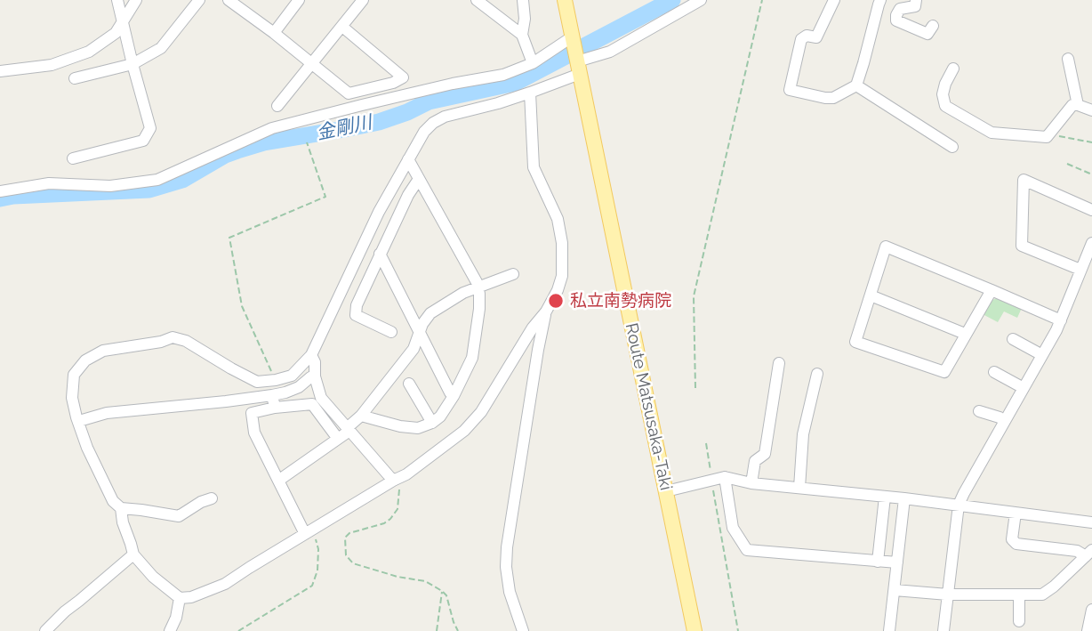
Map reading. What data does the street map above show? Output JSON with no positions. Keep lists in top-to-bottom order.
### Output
{
  "streets": {
    "main road": ["Route Matsusaka-Taki"]
  },
  "water": ["金剛川"],
  "places": ["私立南勢病院"]
}
